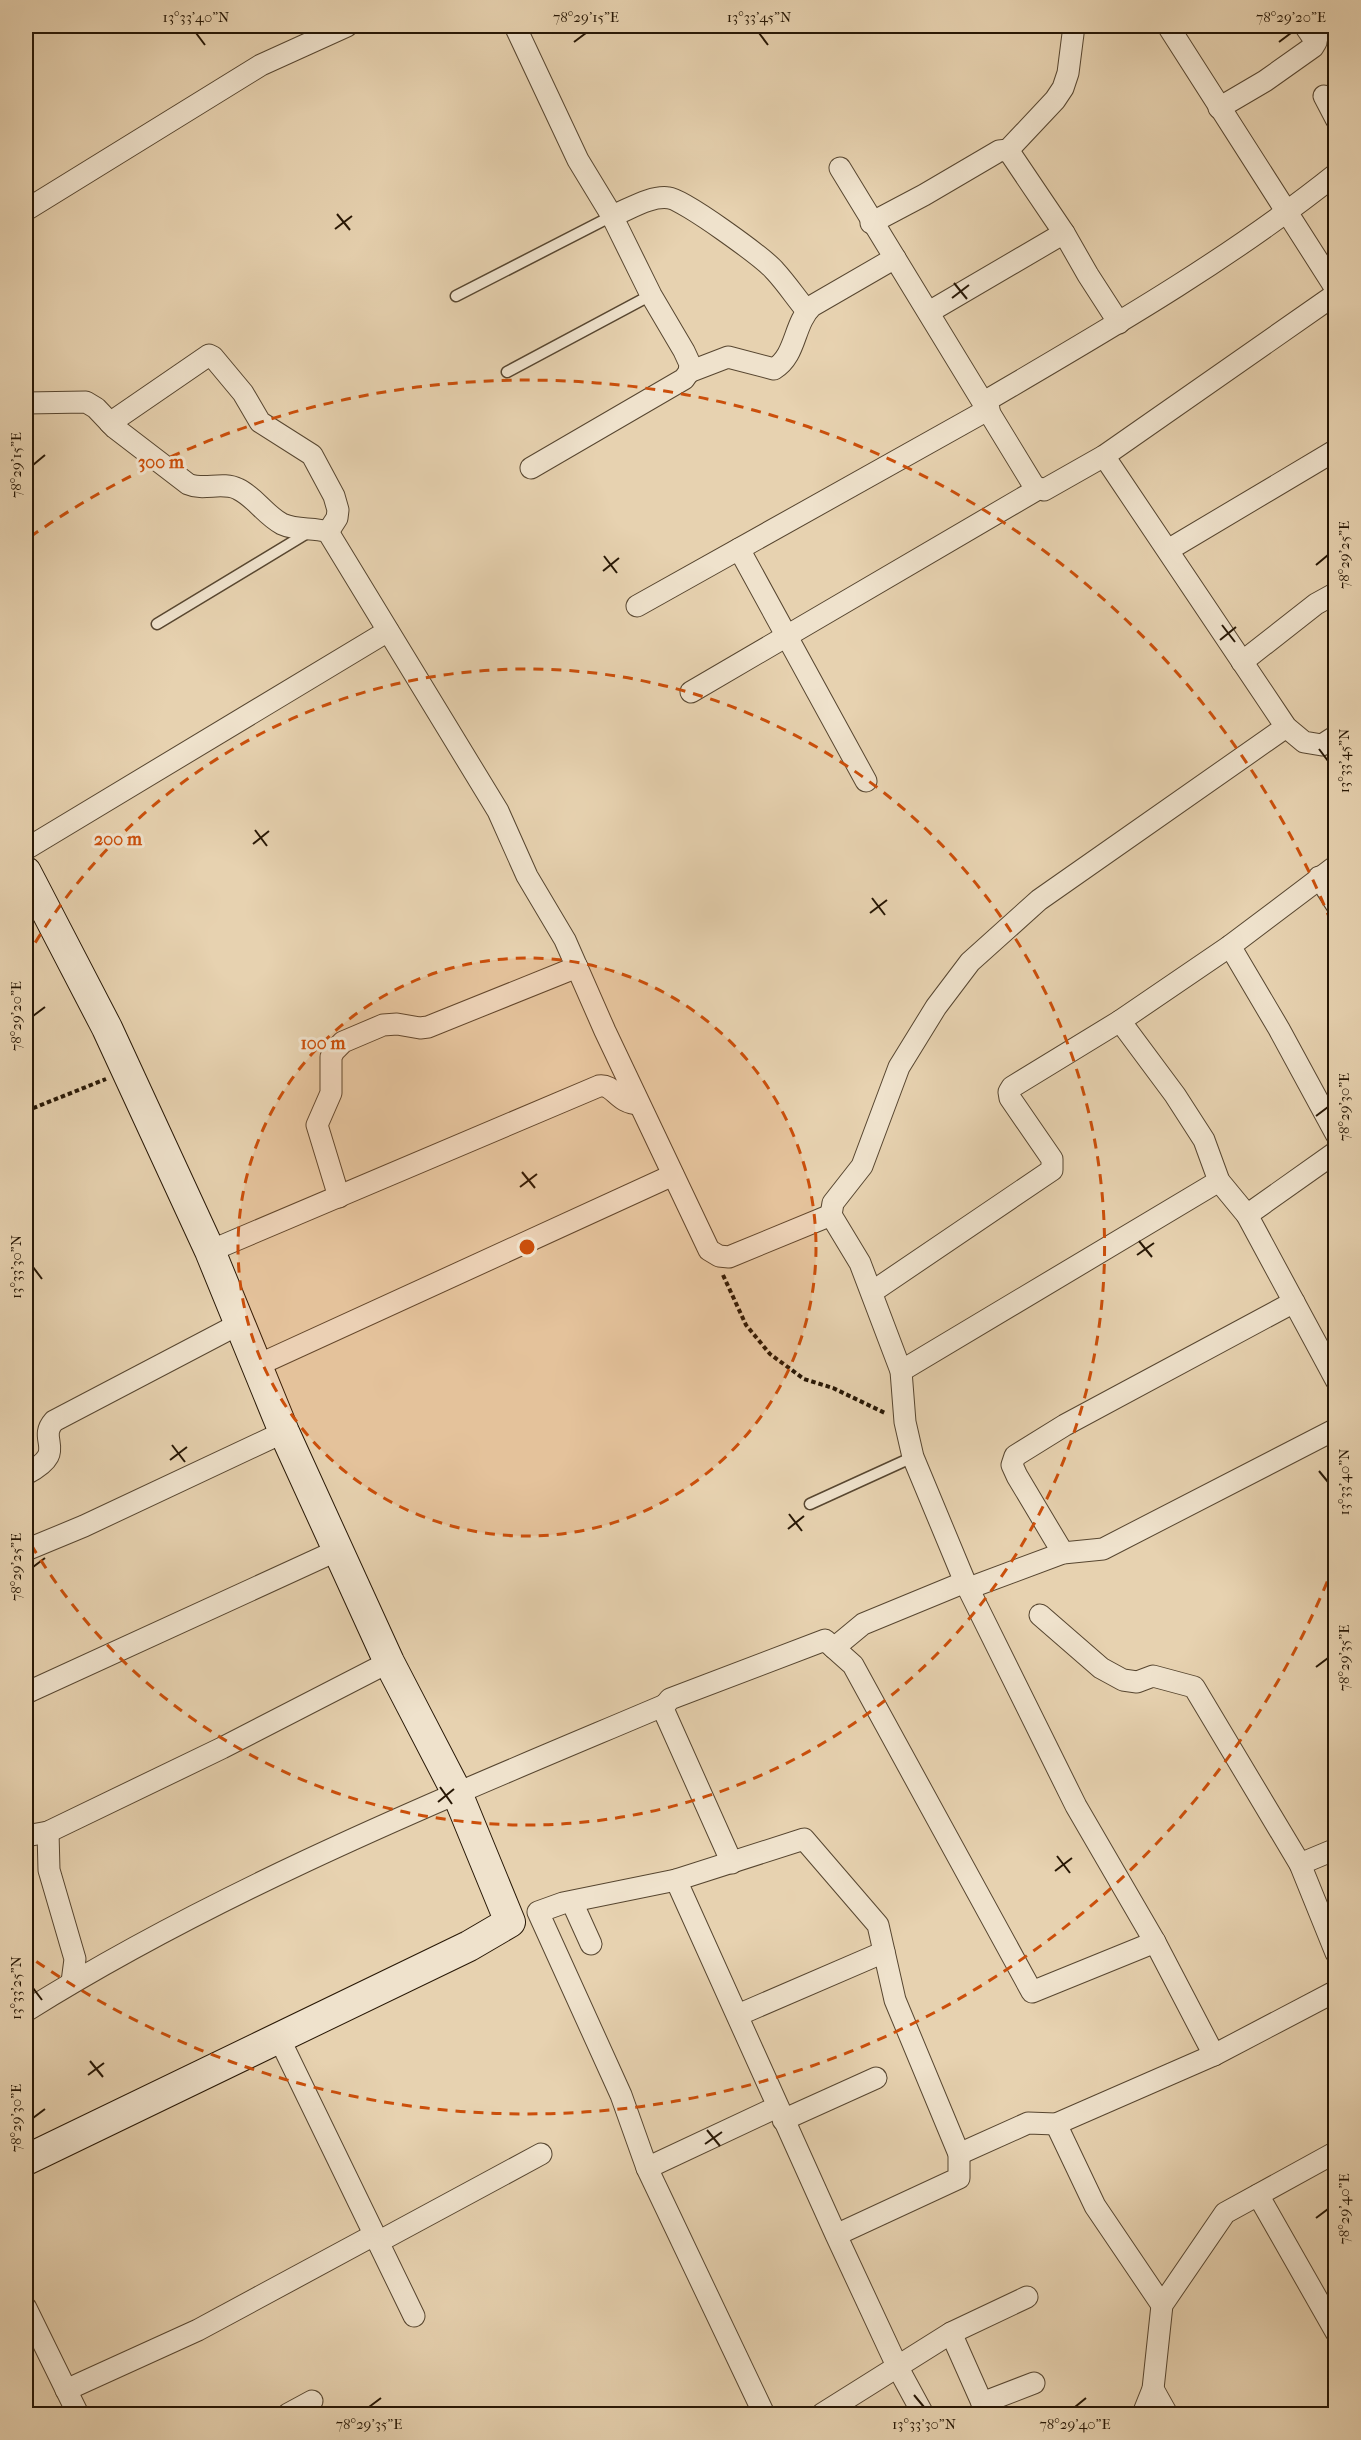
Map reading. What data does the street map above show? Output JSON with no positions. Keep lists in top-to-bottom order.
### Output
{
  "coordinates": [
    "13°33'40\"N",
    "78°29'15\"E",
    "13°33'45\"N",
    "78°29'20\"E",
    "78°29'25\"E",
    "78°29'30\"E",
    "13°33'30\"N",
    "78°29'35\"E",
    "13°33'25\"N",
    "78°29'40\"E"
  ],
  "rings": ["300 m", "200 m", "100 m"]
}
